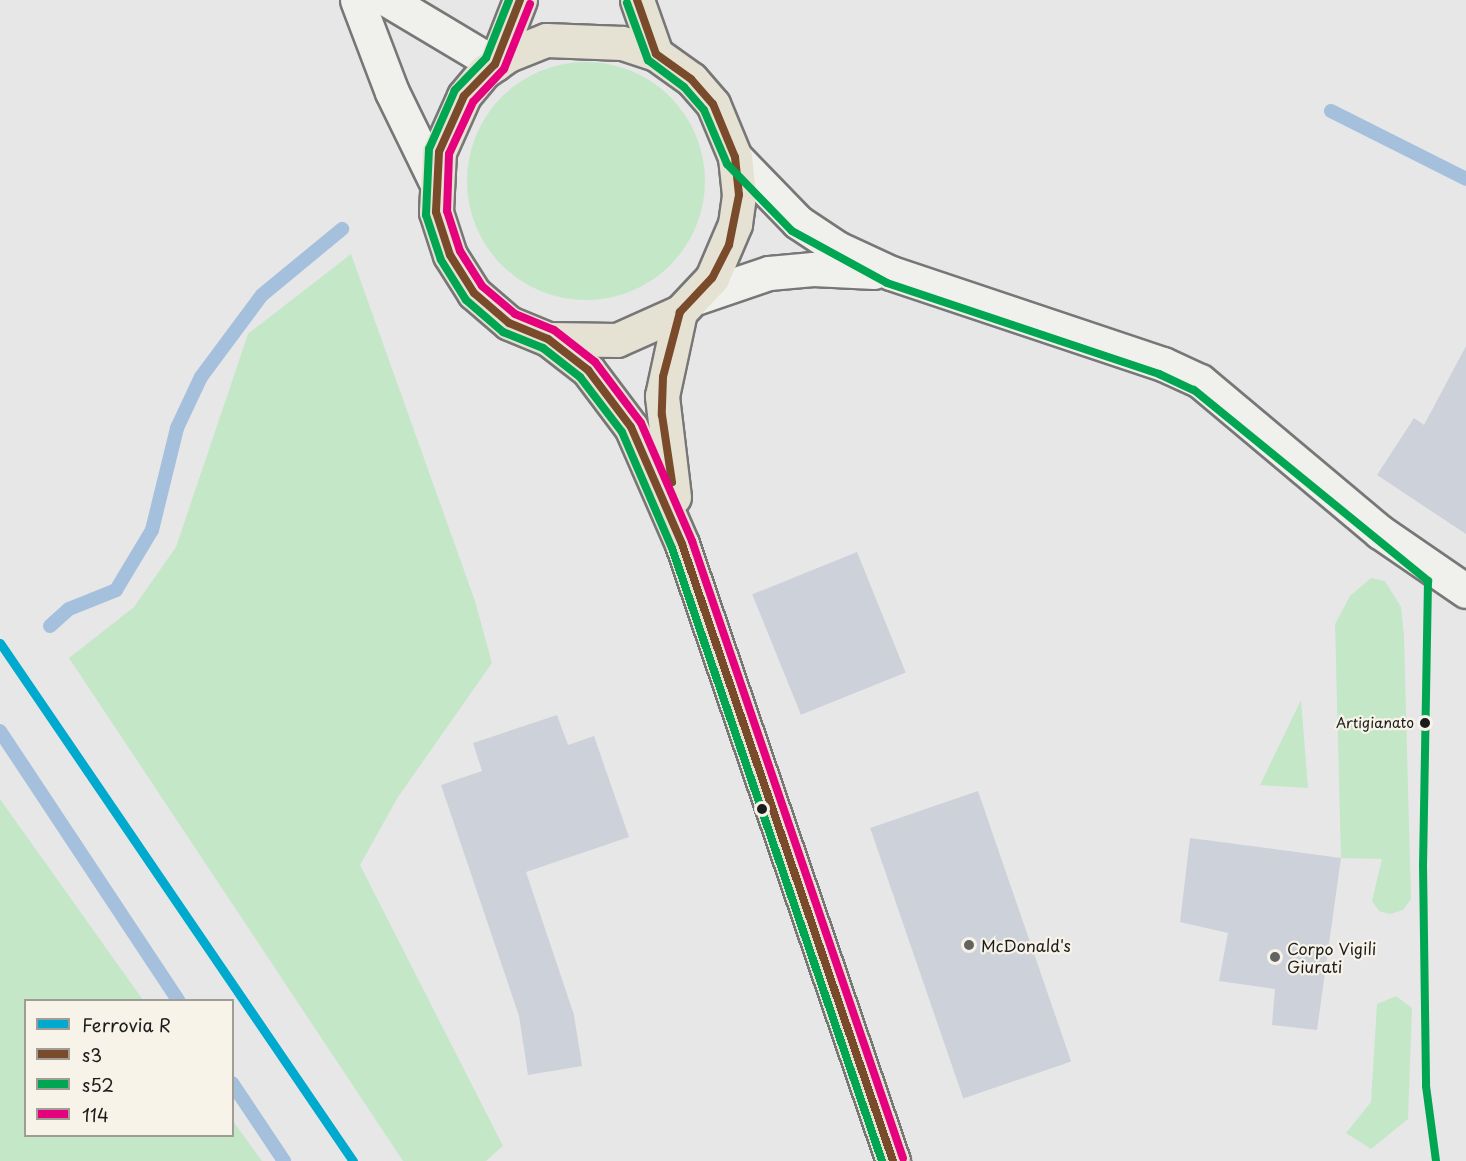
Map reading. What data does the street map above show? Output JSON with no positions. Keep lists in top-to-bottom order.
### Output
{
  "places": ["Artigianato", "McDonald's", "Corpo Vigili Giurati"],
  "lines": [
    "transit line s3",
    "transit line s52",
    "transit line 114",
    "rail line R"
  ],
  "legend": [
    "Ferrovia R",
    "s3",
    "s52",
    "114"
  ]
}
